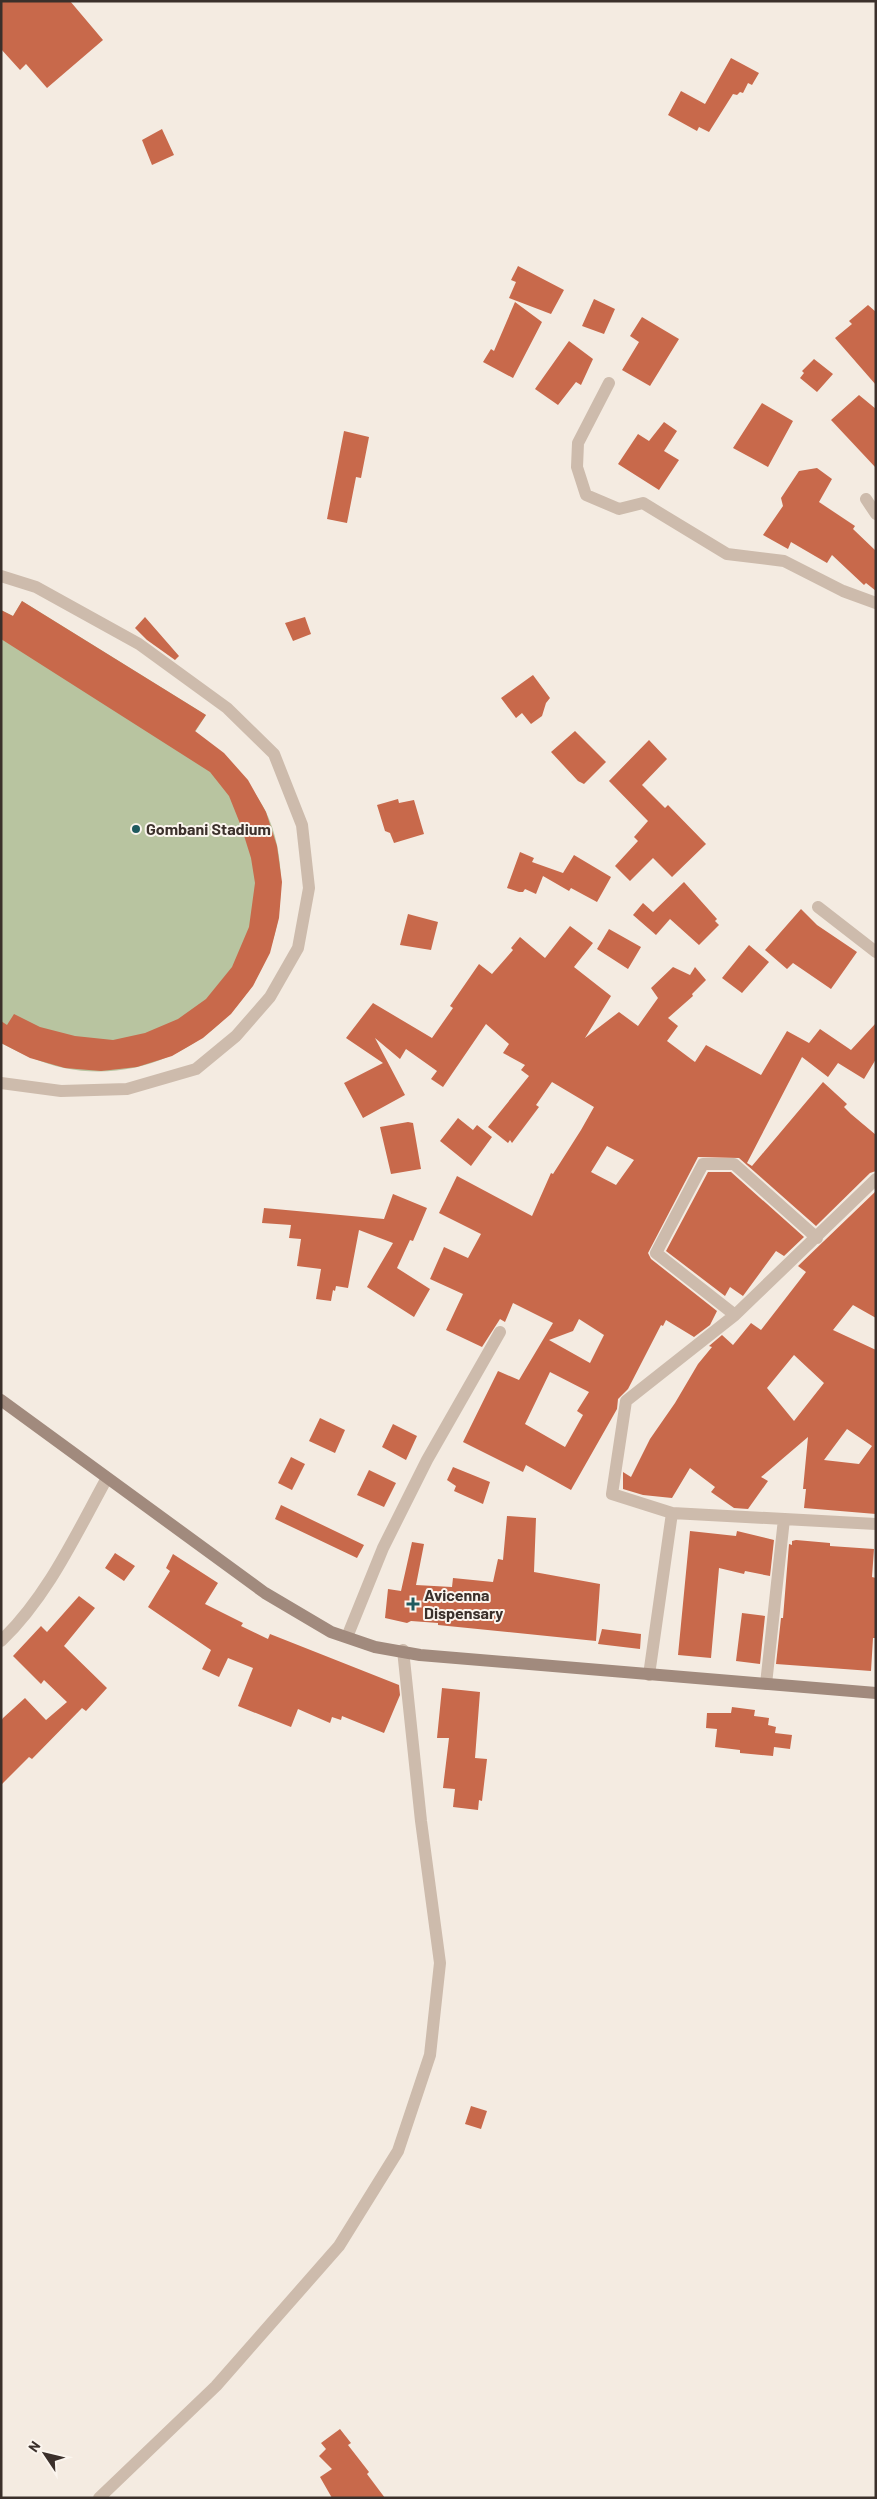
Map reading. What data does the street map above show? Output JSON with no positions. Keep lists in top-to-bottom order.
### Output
{
  "places": {
    "other": ["Gombani Stadium"],
    "health": ["Avicenna Dispensary"]
  },
  "north": "top left"
}
